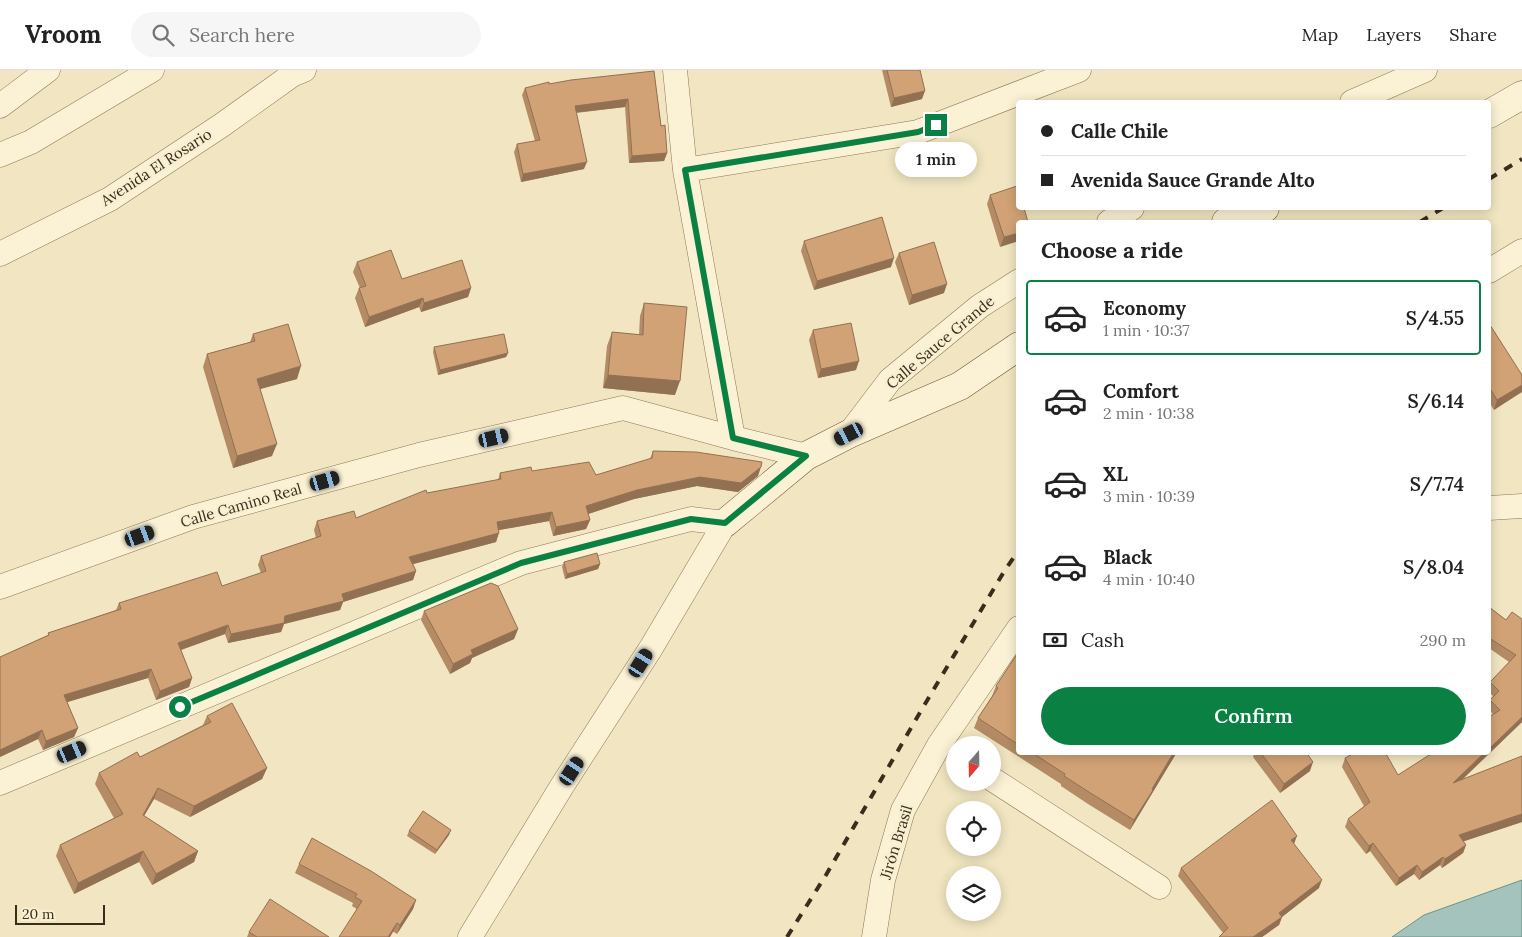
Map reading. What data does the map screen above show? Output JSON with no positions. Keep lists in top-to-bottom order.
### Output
{
  "streets": {
    "street": [
      "Avenida El Rosario",
      "Calle Sauce Grande",
      "Calle Camino Real",
      "Jirón Brasil"
    ]
  },
  "scale_bar": "20 m",
  "north": "bottom",
  "page": {
    "header": "Vroom",
    "search": "Search here",
    "nav": ["Map", "Layers", "Share"],
    "banner": ["Calle Chile", "Avenida Sauce Grande Alto"],
    "bubble": "1 min",
    "heading": "Choose a ride",
    "list": [
      {
        "name": "Economy",
        "note": "1 min · 10:37",
        "value": "S/4.55"
      },
      {
        "name": "Comfort",
        "note": "2 min · 10:38",
        "value": "S/6.14"
      },
      {
        "name": "XL",
        "note": "3 min · 10:39",
        "value": "S/7.74"
      },
      {
        "name": "Black",
        "note": "4 min · 10:40",
        "value": "S/8.04"
      }
    ],
    "pay": ["Cash", "290 m"],
    "buttons": "Confirm",
    "scale": "20 m"
  }
}
